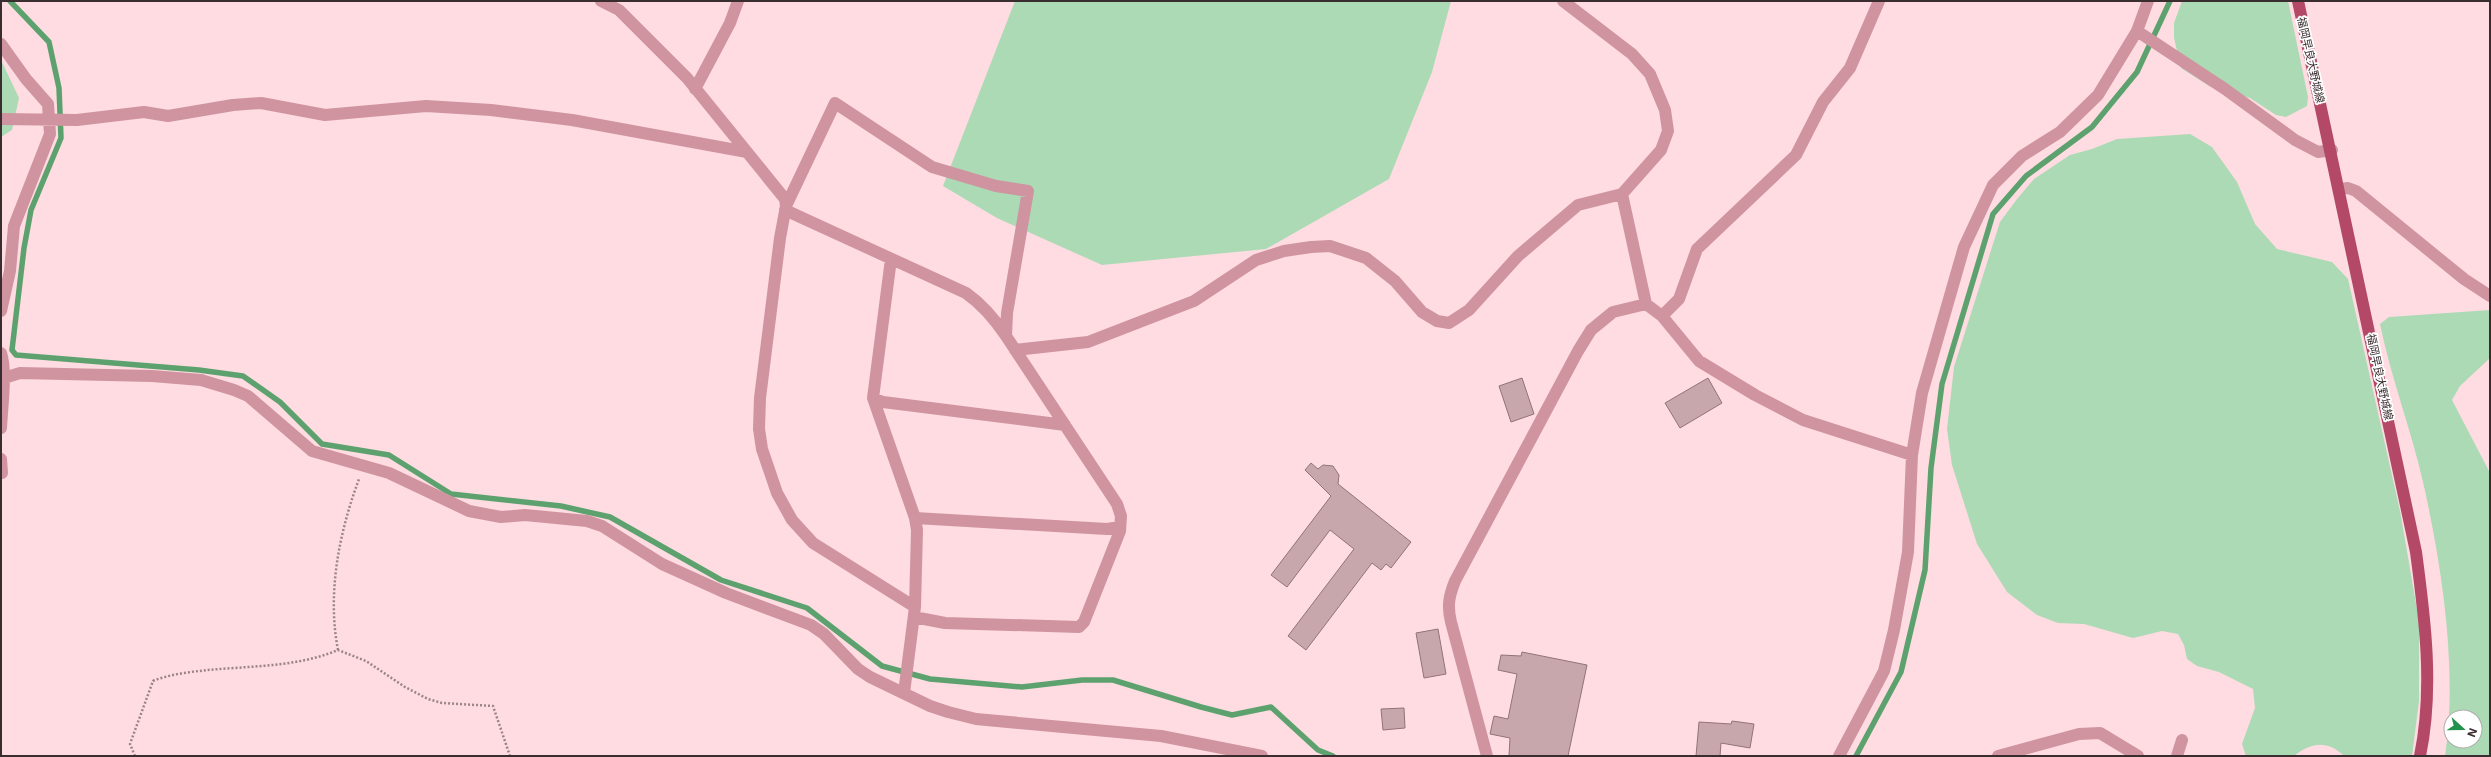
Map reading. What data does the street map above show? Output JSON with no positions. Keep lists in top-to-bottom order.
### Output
{
  "streets": {
    "main road": ["福岡早良大野城線"]
  },
  "north": "right"
}
